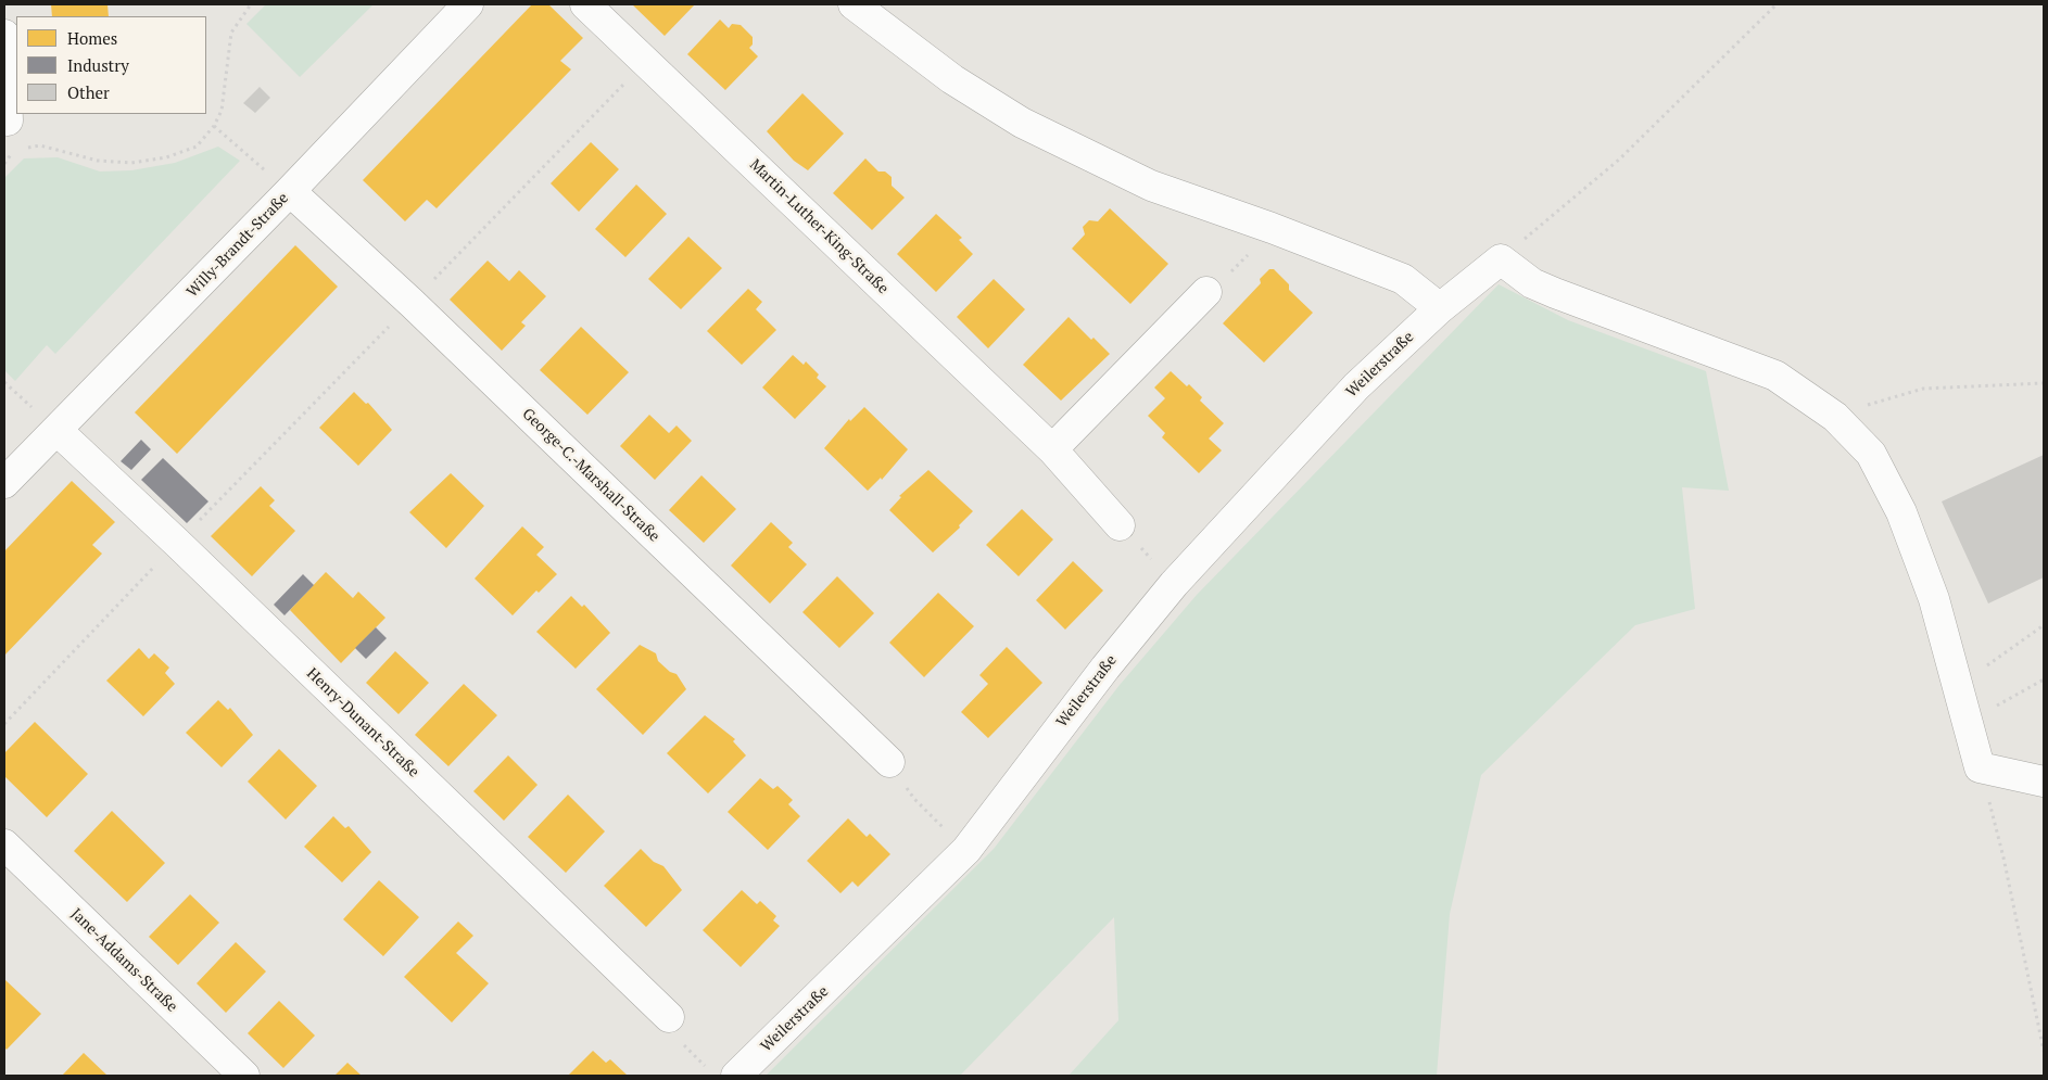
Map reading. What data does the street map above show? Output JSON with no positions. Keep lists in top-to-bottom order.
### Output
{
  "streets": {
    "street": [
      "Martin-Luther-King-Straße",
      "Willy-Brandt-Straße",
      "Weilerstraße",
      "George-C.-Marshall-Straße",
      "Henry-Dunant-Straße",
      "Jane-Addams-Straße"
    ]
  },
  "crossings": [
    ["Willy-Brandt-Straße", "George-C.-Marshall-Straße"],
    ["Willy-Brandt-Straße", "Henry-Dunant-Straße"]
  ],
  "legend": ["Homes", "Industry", "Other"]
}
